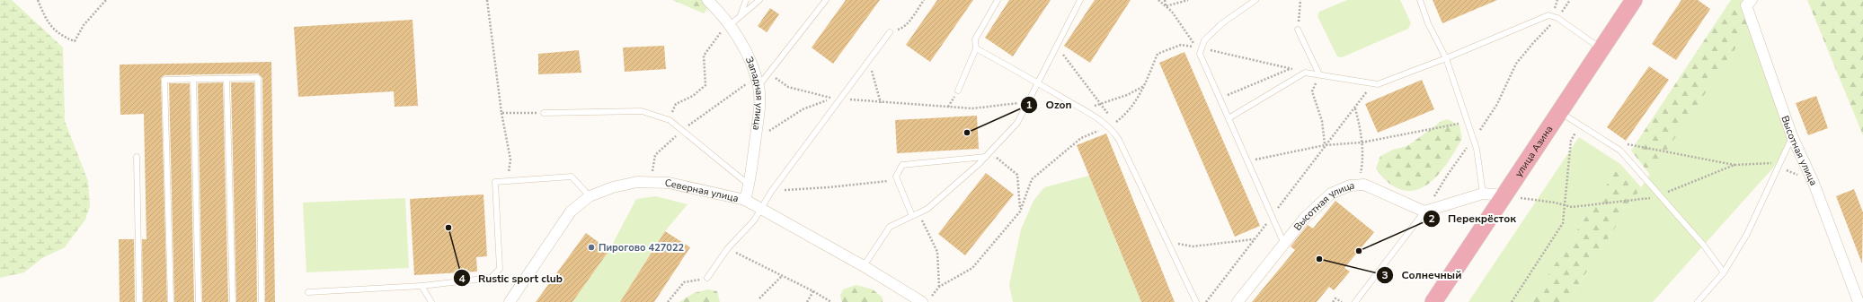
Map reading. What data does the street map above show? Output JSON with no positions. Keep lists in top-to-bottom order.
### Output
{
  "streets": {
    "main road": ["улица Азина"],
    "street": ["Западная улица", "Высотная улица", "Северная улица"]
  },
  "crossings": [
    ["Западная улица", "Северная улица"]
  ],
  "places": [
    "Ozon",
    "Rustic sport club",
    "Пирогово 427022",
    "Перекрёсток",
    "Солнечный"
  ]
}
